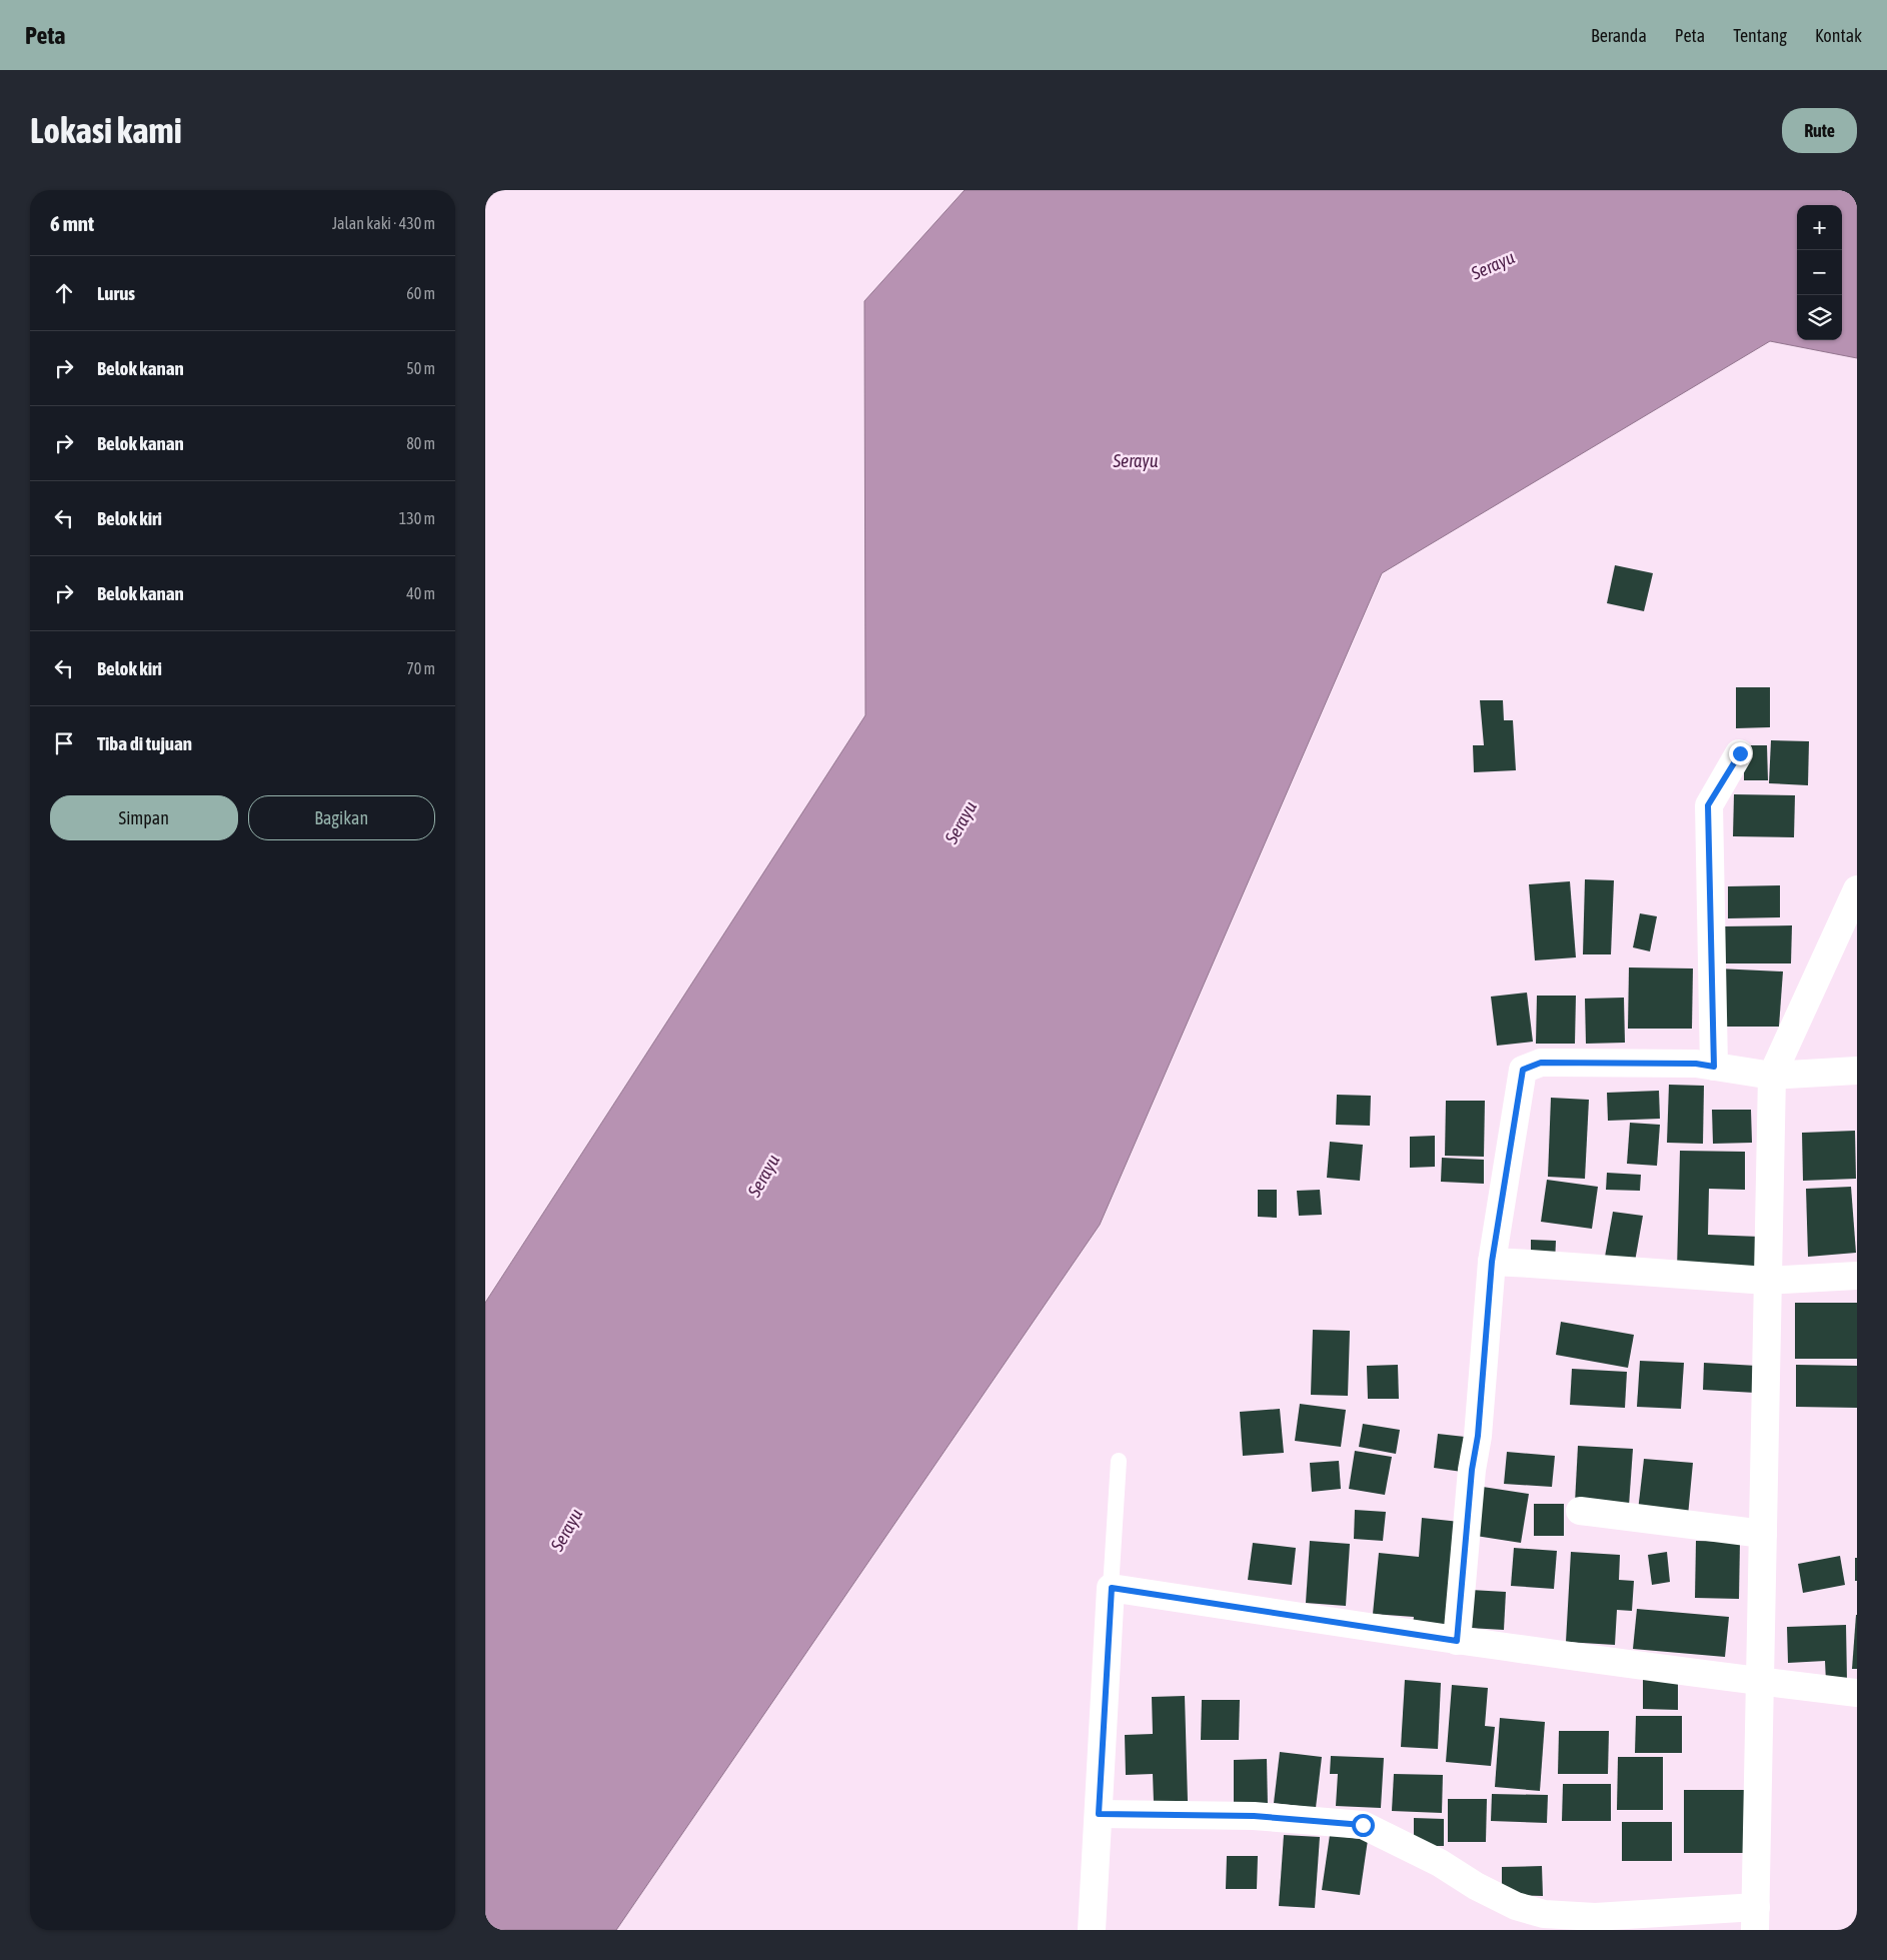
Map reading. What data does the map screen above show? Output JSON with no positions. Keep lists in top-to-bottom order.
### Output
{
  "water": ["Serayu"],
  "page": {
    "header": "Peta",
    "nav": [
      "Beranda",
      "Peta",
      "Tentang",
      "Kontak"
    ],
    "buttons": [
      "Rute",
      ["Simpan", "Bagikan"]
    ],
    "title": "Lokasi kami",
    "heading": ["6 mnt", "Jalan kaki · 430 m"],
    "map_buttons": ["+", "−"],
    "list": [
      ["Lurus", "60 m"],
      ["Belok kanan", "50 m"],
      ["Belok kanan", "80 m"],
      ["Belok kiri", "130 m"],
      ["Belok kanan", "40 m"],
      ["Belok kiri", "70 m"],
      "Tiba di tujuan"
    ]
  }
}
